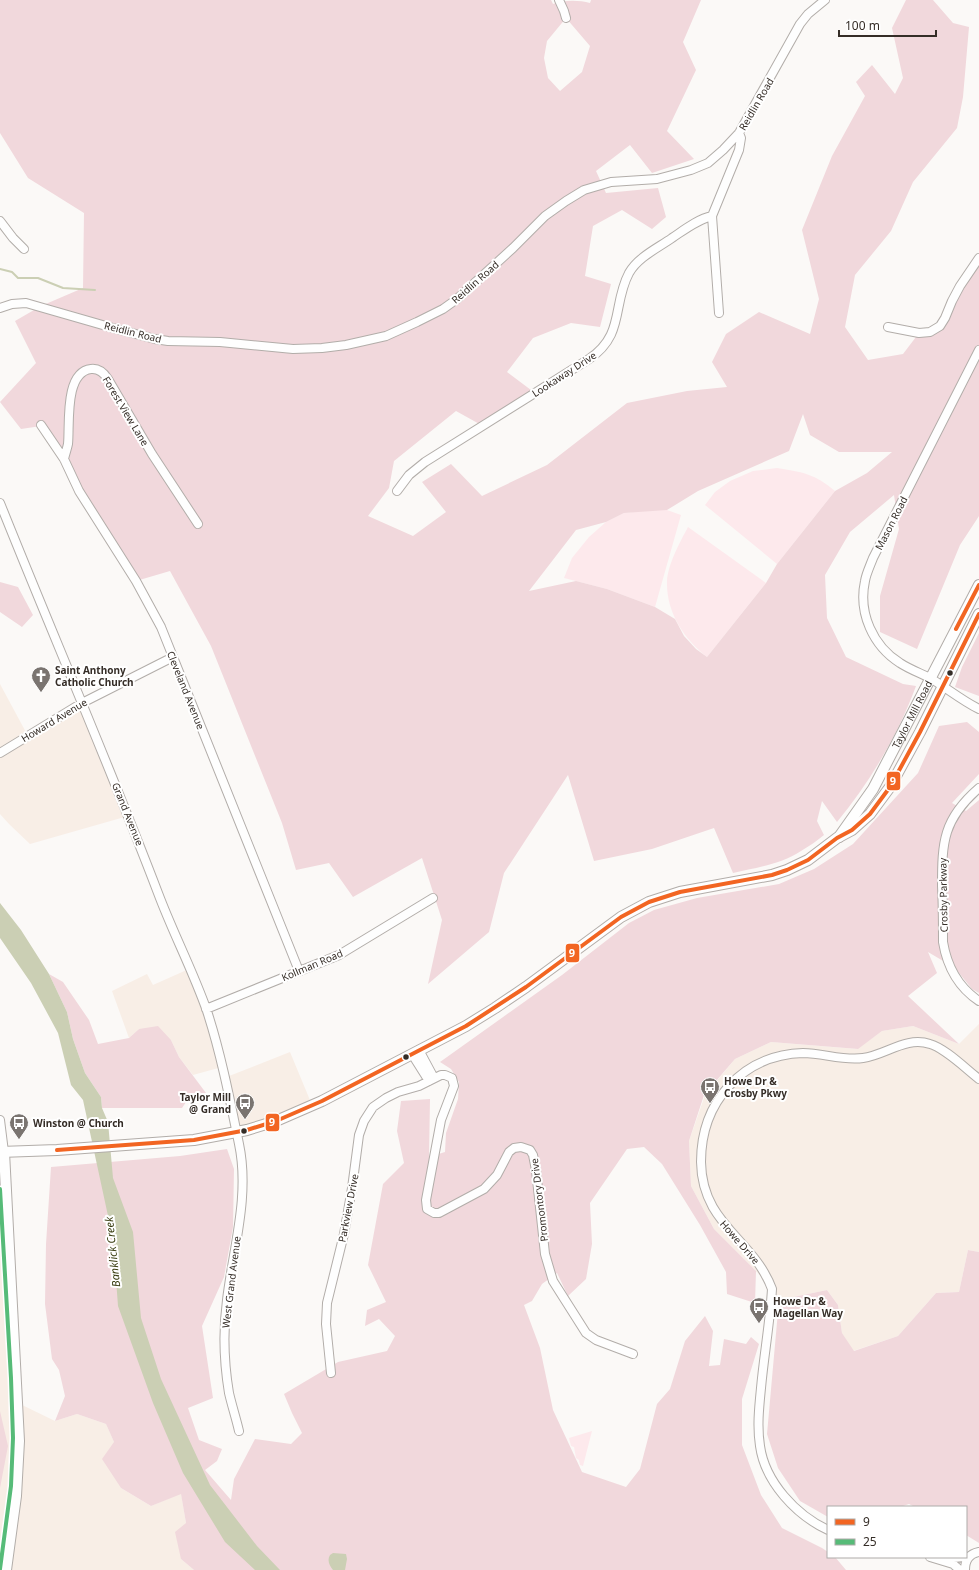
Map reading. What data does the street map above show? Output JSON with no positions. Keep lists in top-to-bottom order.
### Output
{
  "streets": {
    "main road": ["Taylor Mill Road"],
    "street": [
      "Reidlin Road",
      "Lookaway Drive",
      "Forest View Lane",
      "Mason Road",
      "Cleveland Avenue",
      "Howard Avenue",
      "Grand Avenue",
      "Crosby Parkway",
      "Kollman Road",
      "Promontory Drive",
      "Parkview Drive",
      "Howe Drive",
      "West Grand Avenue"
    ]
  },
  "crossings": [
    ["Forest View Lane", "Cleveland Avenue"],
    ["Mason Road", "Taylor Mill Road"],
    ["Cleveland Avenue", "Howard Avenue"],
    ["Cleveland Avenue", "Kollman Road"],
    ["Taylor Mill Road", "Grand Avenue"],
    ["Taylor Mill Road", "West Grand Avenue"],
    ["Howard Avenue", "Grand Avenue"],
    ["Grand Avenue", "Kollman Road"],
    ["Grand Avenue", "West Grand Avenue"],
    ["Promontory Drive", "Parkview Drive"]
  ],
  "water": ["Banklick Creek"],
  "places": {
    "church": ["Saint Anthony Catholic Church"],
    "bus stop": [
      "Howe Dr & Crosby Pkwy",
      "Taylor Mill @ Grand",
      "Winston @ Church",
      "Howe Dr & Magellan Way"
    ]
  },
  "lines": ["transit line 9", "transit line 25"],
  "legend": ["9", "25"],
  "scale_bar": "100 m"
}
